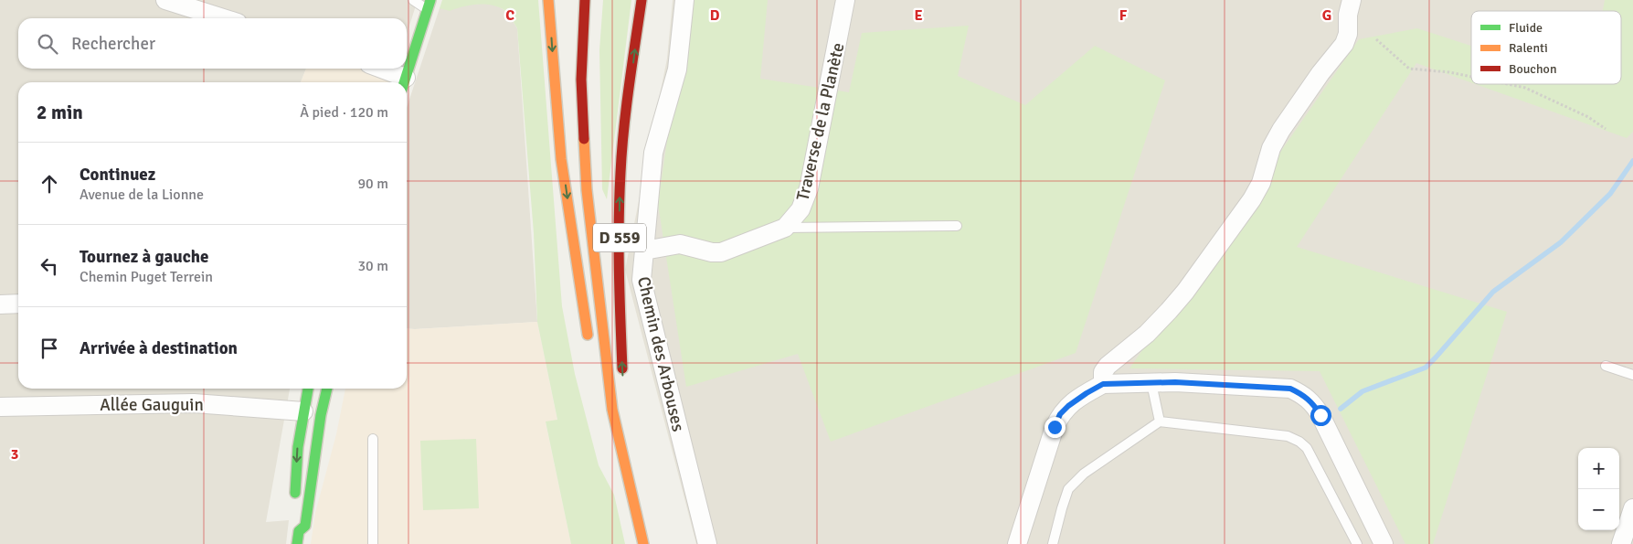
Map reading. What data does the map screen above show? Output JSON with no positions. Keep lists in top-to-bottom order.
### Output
{
  "streets": {
    "main road": ["D 559"],
    "street": ["Traverse de la Planète", "Chemin des Arbouses", "Allée Gauguin"]
  },
  "crossings": [
    ["Traverse de la Planète", "Chemin des Arbouses"]
  ],
  "legend": ["Fluide", "Ralenti", "Bouchon"],
  "page": {
    "search": "Rechercher",
    "heading": ["2 min", "À pied · 120 m"],
    "list": [
      ["Continuez", "Avenue de la Lionne", "90 m"],
      ["Tournez à gauche", "Chemin Puget Terrein", "30 m"],
      "Arrivée à destination"
    ],
    "map_buttons": ["+", "−"]
  },
  "grid": {
    "columns": [
      "C",
      "D",
      "E",
      "F",
      "G"
    ],
    "rows": ["3"]
  }
}
